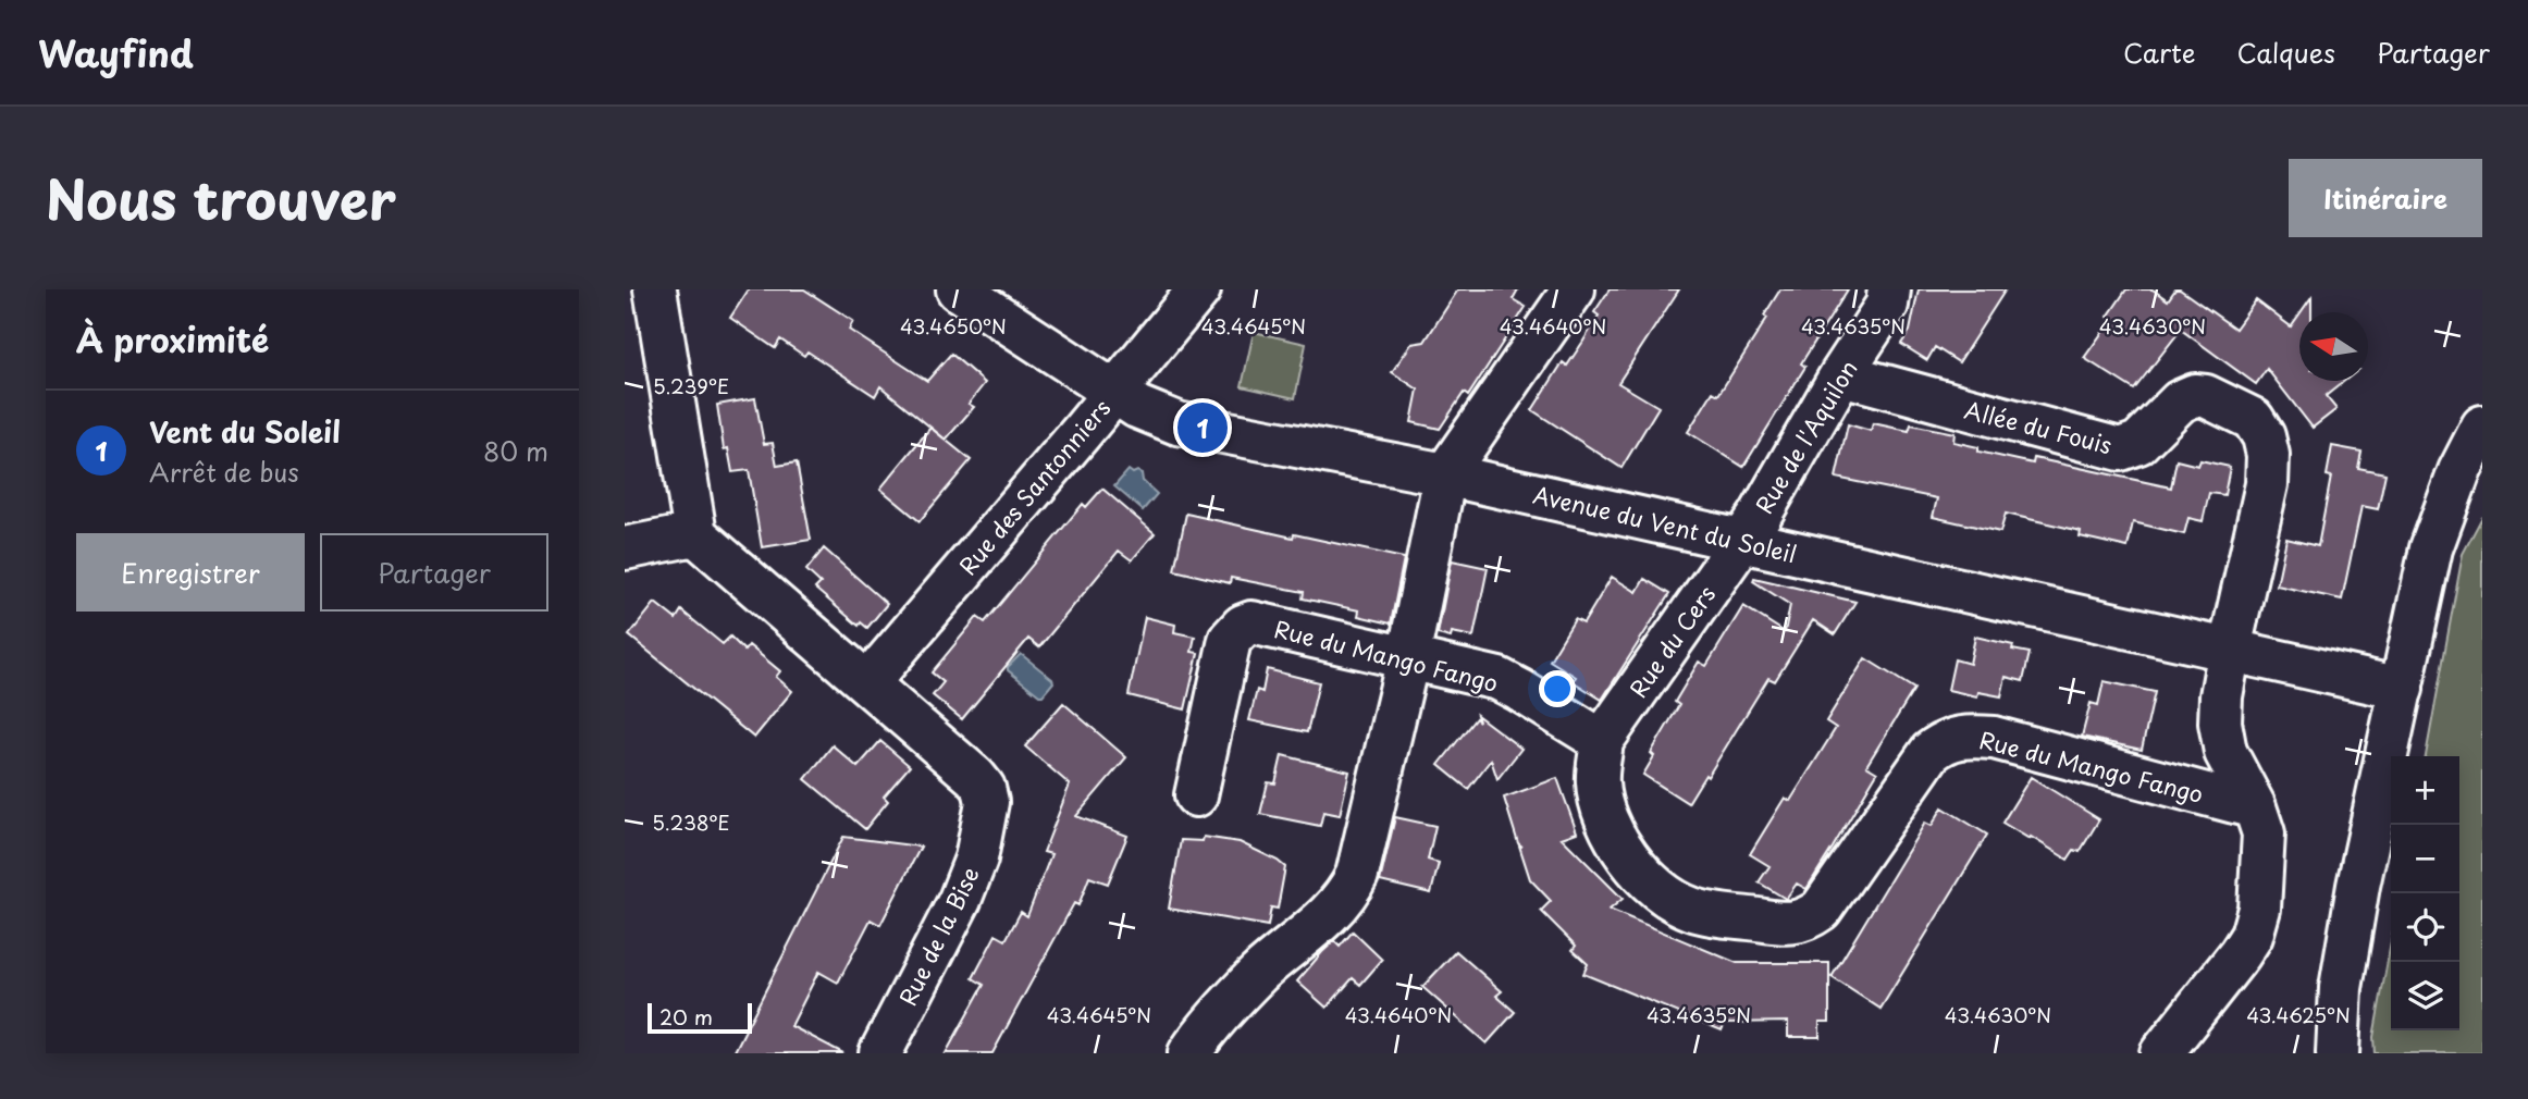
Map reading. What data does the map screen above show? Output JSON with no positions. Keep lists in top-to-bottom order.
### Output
{
  "streets": {
    "street": [
      "Allée du Fouis",
      "Rue de l'Aquilon",
      "Rue des Santonniers",
      "Avenue du Vent du Soleil",
      "Rue du Cers",
      "Rue du Mango Fango",
      "Rue de la Bise"
    ]
  },
  "crossings": [
    ["Allée du Fouis", "Rue de l'Aquilon"],
    ["Allée du Fouis", "Avenue du Vent du Soleil"],
    ["Rue de l'Aquilon", "Avenue du Vent du Soleil"],
    ["Rue de l'Aquilon", "Rue du Cers"],
    ["Rue des Santonniers", "Avenue du Vent du Soleil"],
    ["Rue des Santonniers", "Rue de la Bise"],
    ["Avenue du Vent du Soleil", "Rue du Cers"],
    ["Rue du Cers", "Rue du Mango Fango"]
  ],
  "scale_bar": "20 m",
  "north": "left",
  "page": {
    "header": "Wayfind",
    "nav": ["Carte", "Calques", "Partager"],
    "title": "Nous trouver",
    "buttons": [
      "Itinéraire",
      ["Enregistrer", "Partager"]
    ],
    "heading": "À proximité",
    "list": [
      {
        "mark": "1",
        "name": "Vent du Soleil",
        "note": "Arrêt de bus",
        "value": "80 m"
      }
    ],
    "pins": "1",
    "map_buttons": ["+", "−"],
    "scale": "20 m"
  },
  "coordinates": [
    "43.4650°N",
    "43.4645°N",
    "43.4640°N",
    "43.4635°N",
    "43.4630°N",
    "5.239°E",
    "5.238°E",
    "43.4625°N"
  ]
}
